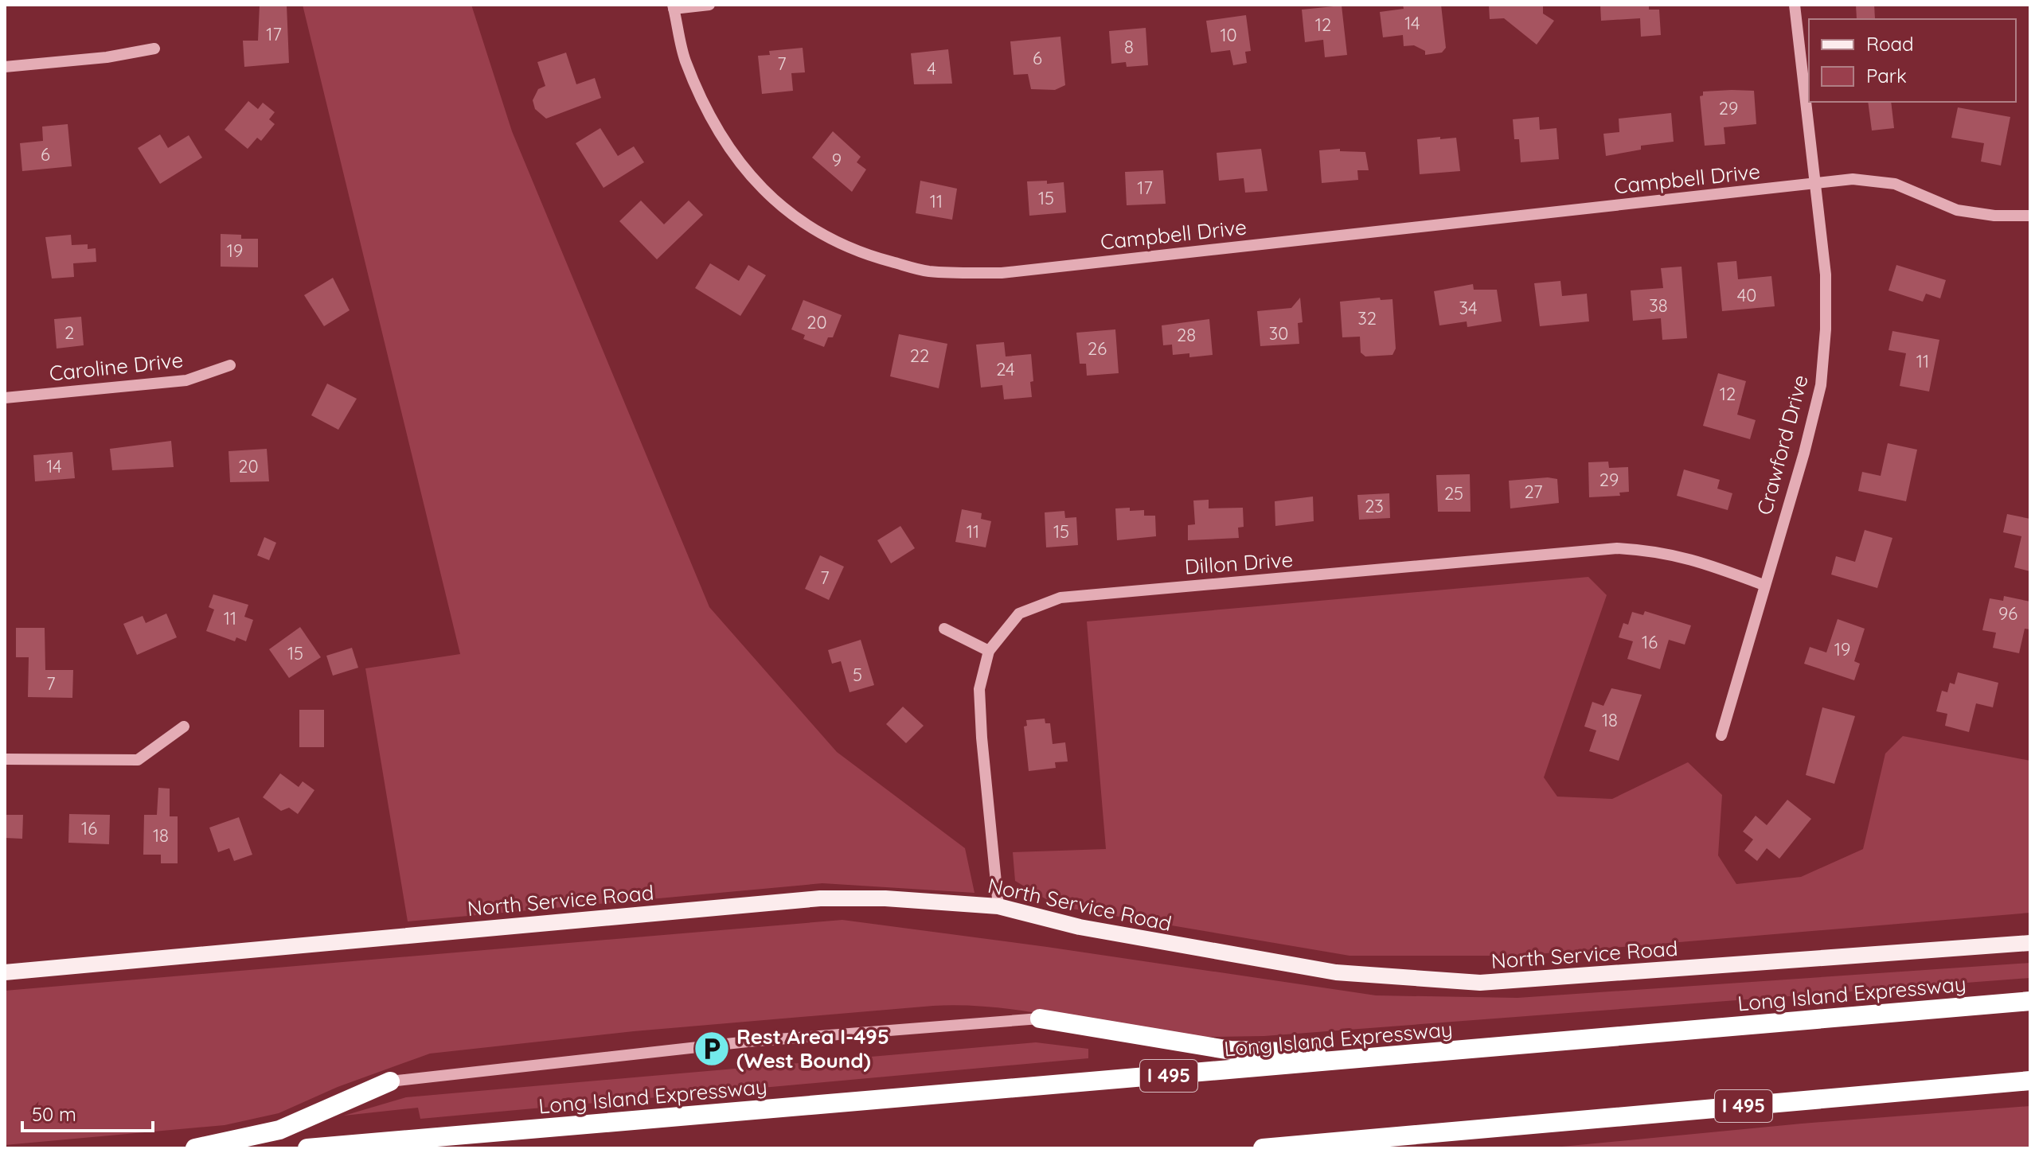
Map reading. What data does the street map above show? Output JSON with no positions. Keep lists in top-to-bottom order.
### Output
{
  "streets": {
    "highway": ["Long Island Expressway", "I 495"],
    "main road": ["North Service Road"],
    "street": [
      "Campbell Drive",
      "Caroline Drive",
      "Crawford Drive",
      "Dillon Drive"
    ]
  },
  "crossings": [
    ["Campbell Drive", "Crawford Drive"],
    ["Crawford Drive", "Dillon Drive"],
    ["Dillon Drive", "North Service Road"]
  ],
  "places": {
    "parking": ["Rest Area I-495 (West Bound)"]
  },
  "house_numbers": [
    "14",
    "12",
    "17",
    "10",
    "8",
    "6",
    "7",
    "4",
    "29",
    "6",
    "9",
    "17",
    "15",
    "11",
    "19",
    "40",
    "38",
    "34",
    "32",
    "20",
    "2",
    "30",
    "28",
    "26",
    "22",
    "11",
    "24",
    "12",
    "14",
    "20",
    "29",
    "27",
    "25",
    "23",
    "11",
    "15",
    "7",
    "96",
    "11",
    "16",
    "19",
    "15",
    "5",
    "7",
    "18",
    "16",
    "18"
  ],
  "legend": ["Road", "Park"],
  "scale_bar": "50 m"
}
